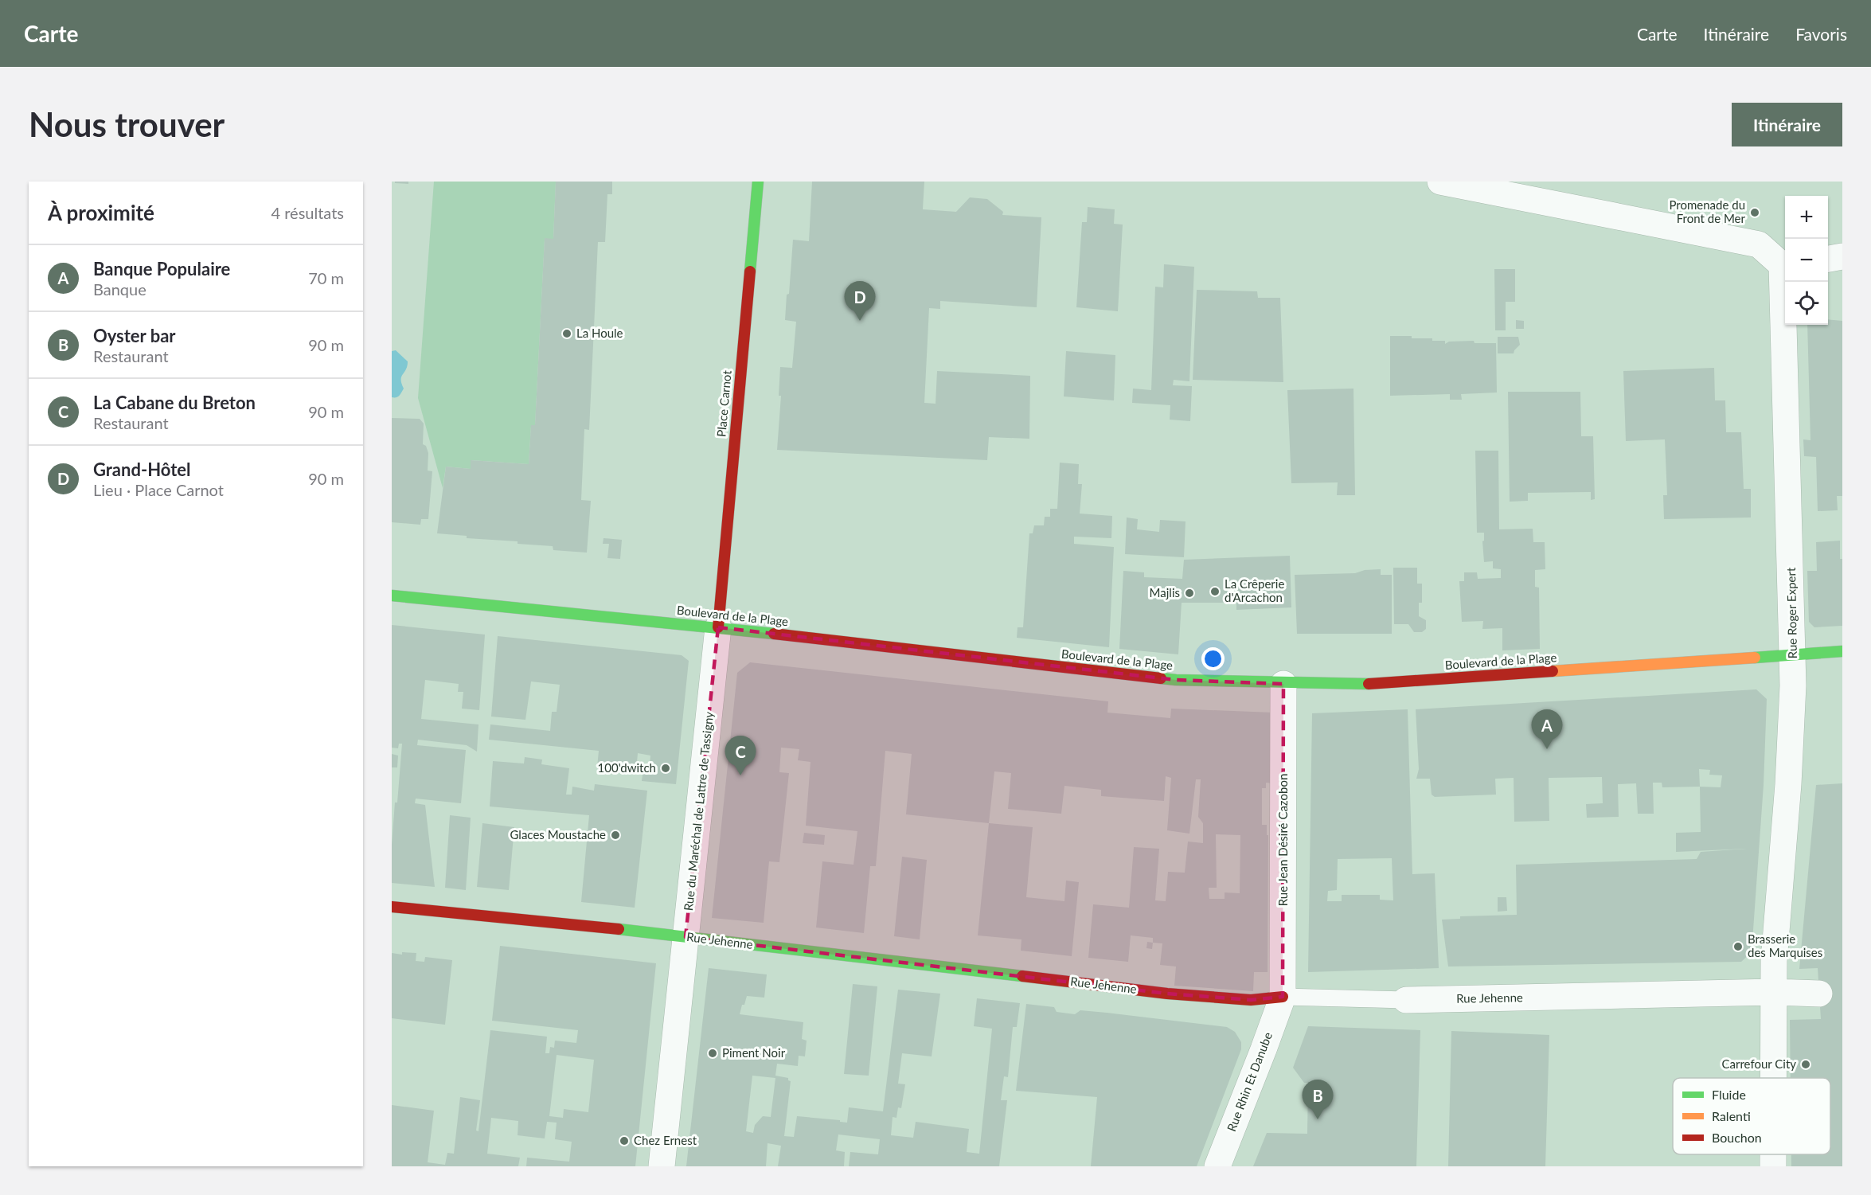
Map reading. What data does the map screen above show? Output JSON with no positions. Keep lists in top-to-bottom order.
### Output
{
  "streets": {
    "main road": ["Place Carnot", "Boulevard de la Plage", "Rue Jehenne"],
    "street": [
      "Rue Roger Expert",
      "Rue du Maréchal de Lattre de Tassigny",
      "Rue Jean Désiré Cazobon",
      "Rue Rhin Et Danube"
    ]
  },
  "crossings": [
    ["Place Carnot", "Boulevard de la Plage"],
    ["Place Carnot", "Rue du Maréchal de Lattre de Tassigny"],
    ["Rue Roger Expert", "Boulevard de la Plage"],
    ["Rue Roger Expert", "Rue Jehenne"],
    ["Boulevard de la Plage", "Rue du Maréchal de Lattre de Tassigny"],
    ["Boulevard de la Plage", "Rue Jean Désiré Cazobon"],
    ["Rue du Maréchal de Lattre de Tassigny", "Rue Jehenne"],
    ["Rue Jean Désiré Cazobon", "Rue Jehenne"],
    ["Rue Jean Désiré Cazobon", "Rue Rhin Et Danube"],
    ["Rue Jehenne", "Rue Rhin Et Danube"]
  ],
  "places": [
    "Promenade du Front de Mer",
    "La Houle",
    "La Crêperie d'Arcachon",
    "Majlis",
    "100'dwitch",
    "Glaces Moustache",
    "Brasserie des Marquises",
    "Piment Noir",
    "Carrefour City",
    "Chez Ernest"
  ],
  "legend": ["Fluide", "Ralenti", "Bouchon"],
  "page": {
    "header": "Carte",
    "nav": ["Carte", "Itinéraire", "Favoris"],
    "buttons": "Itinéraire",
    "title": "Nous trouver",
    "heading": ["À proximité", "4 résultats"],
    "map_buttons": ["+", "−"],
    "list": [
      {
        "mark": "A",
        "name": "Banque Populaire",
        "note": "Banque",
        "value": "70 m"
      },
      {
        "mark": "B",
        "name": "Oyster bar",
        "note": "Restaurant",
        "value": "90 m"
      },
      {
        "mark": "C",
        "name": "La Cabane du Breton",
        "note": "Restaurant",
        "value": "90 m"
      },
      {
        "mark": "D",
        "name": "Grand-Hôtel",
        "note": "Lieu · Place Carnot",
        "value": "90 m"
      }
    ],
    "pins": [
      "D",
      "A",
      "C",
      "B"
    ]
  }
}
